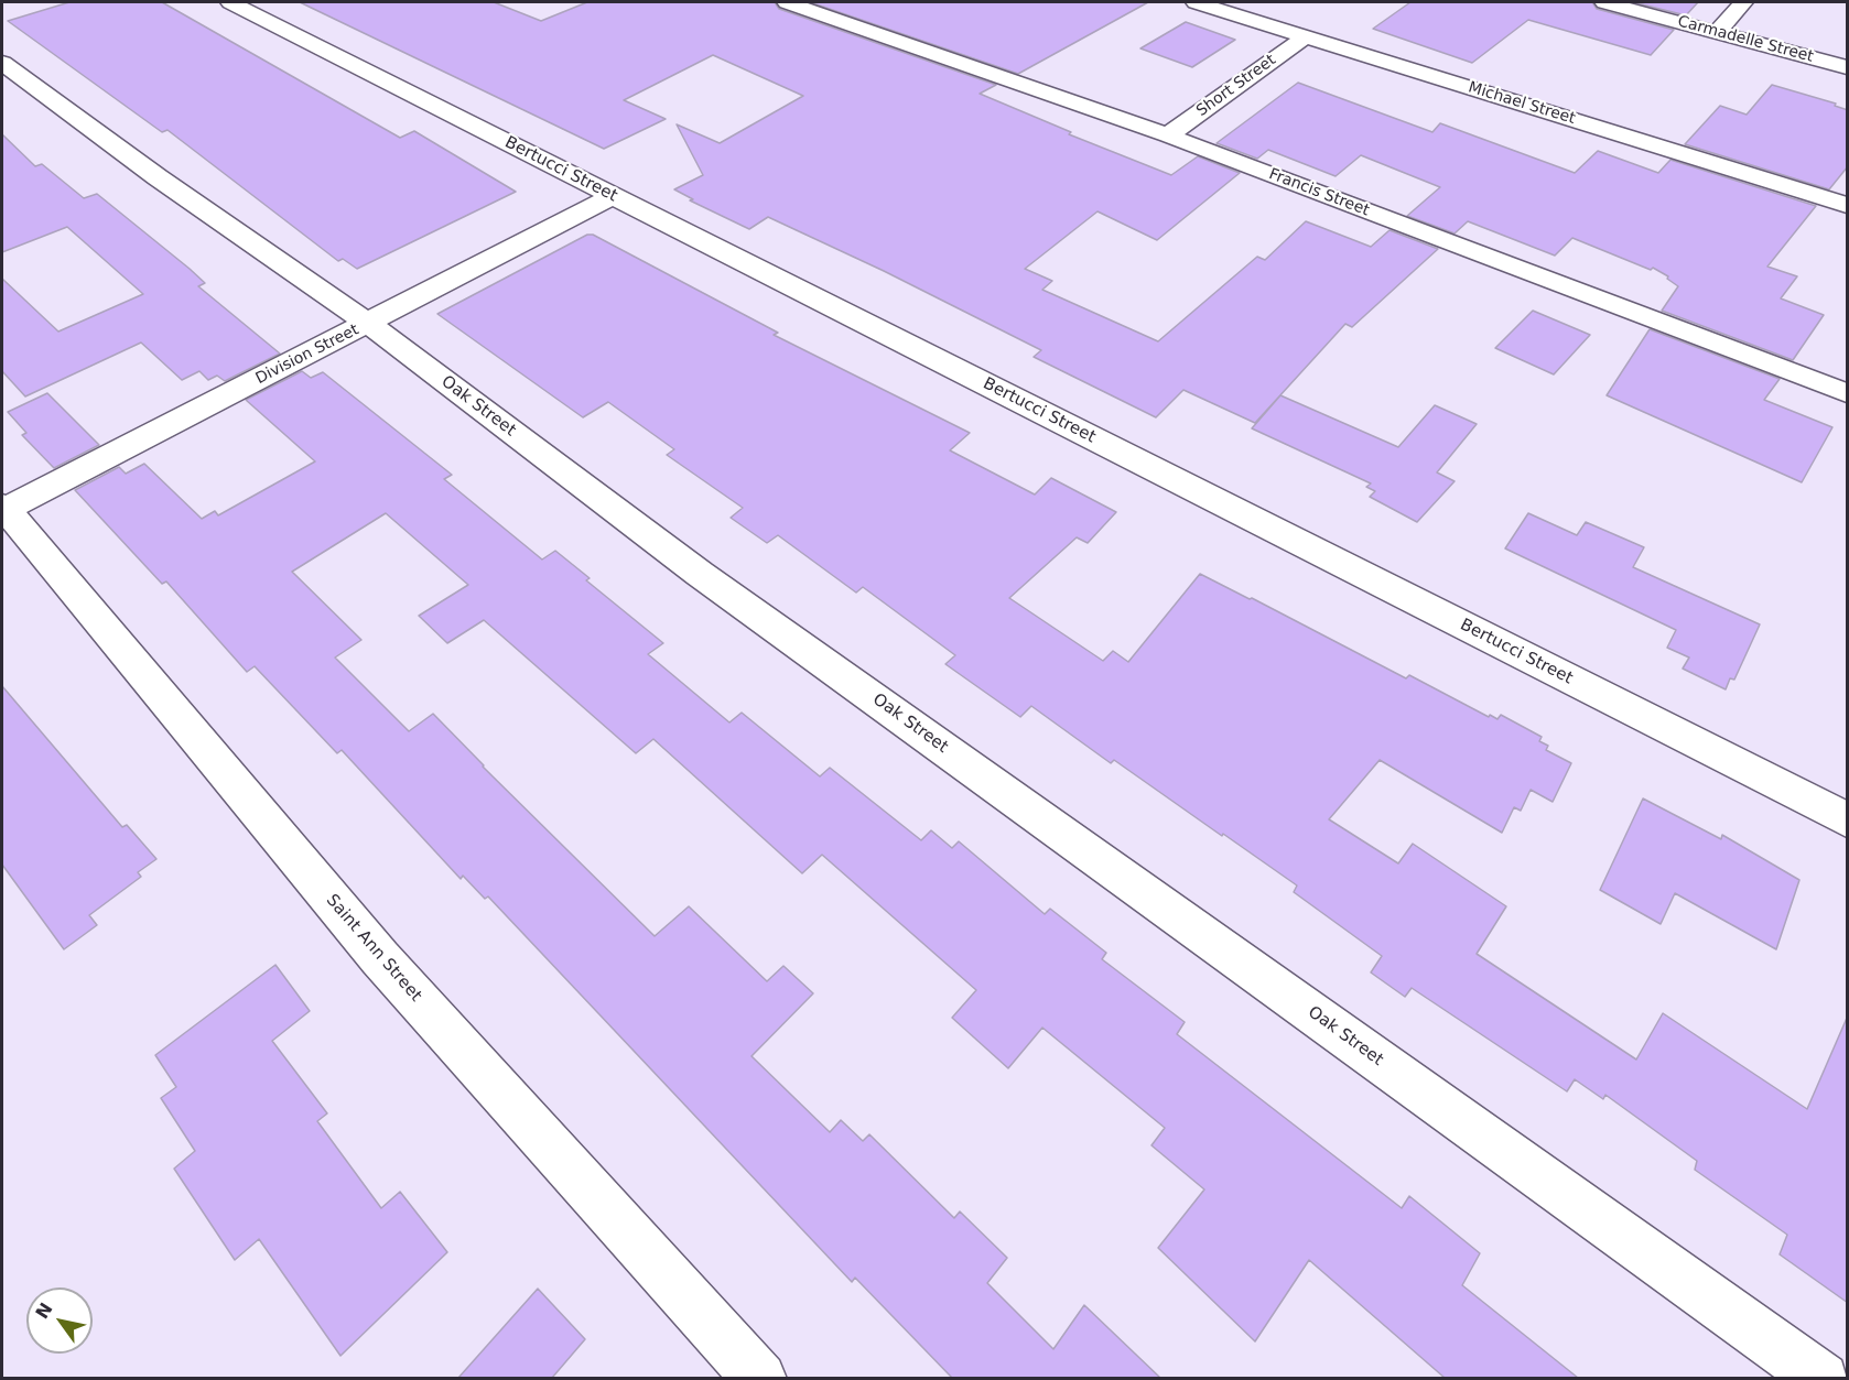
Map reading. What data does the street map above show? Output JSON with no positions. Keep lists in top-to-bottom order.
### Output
{
  "streets": {
    "street": [
      "Carmadelle Street",
      "Short Street",
      "Michael Street",
      "Bertucci Street",
      "Francis Street",
      "Division Street",
      "Oak Street",
      "Saint Ann Street"
    ]
  },
  "crossings": [
    ["Short Street", "Michael Street"],
    ["Short Street", "Francis Street"],
    ["Bertucci Street", "Division Street"],
    ["Division Street", "Oak Street"],
    ["Division Street", "Saint Ann Street"]
  ],
  "north": "top left"
}
